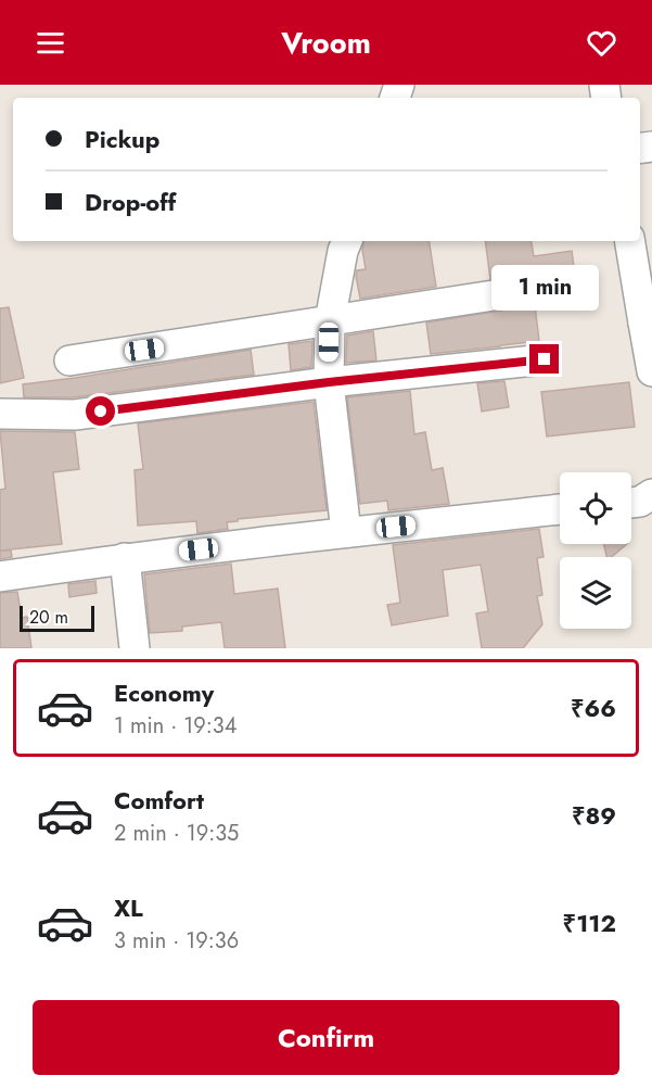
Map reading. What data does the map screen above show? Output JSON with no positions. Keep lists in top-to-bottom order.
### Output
{
  "scale_bar": "20 m",
  "page": {
    "header": "Vroom",
    "banner": ["Pickup", "Drop-off"],
    "bubble": "1 min",
    "scale": "20 m",
    "list": [
      {
        "name": "Economy",
        "note": "1 min · 19:34",
        "value": "₹66"
      },
      {
        "name": "Comfort",
        "note": "2 min · 19:35",
        "value": "₹89"
      },
      {
        "name": "XL",
        "note": "3 min · 19:36",
        "value": "₹112"
      }
    ],
    "buttons": "Confirm"
  }
}
